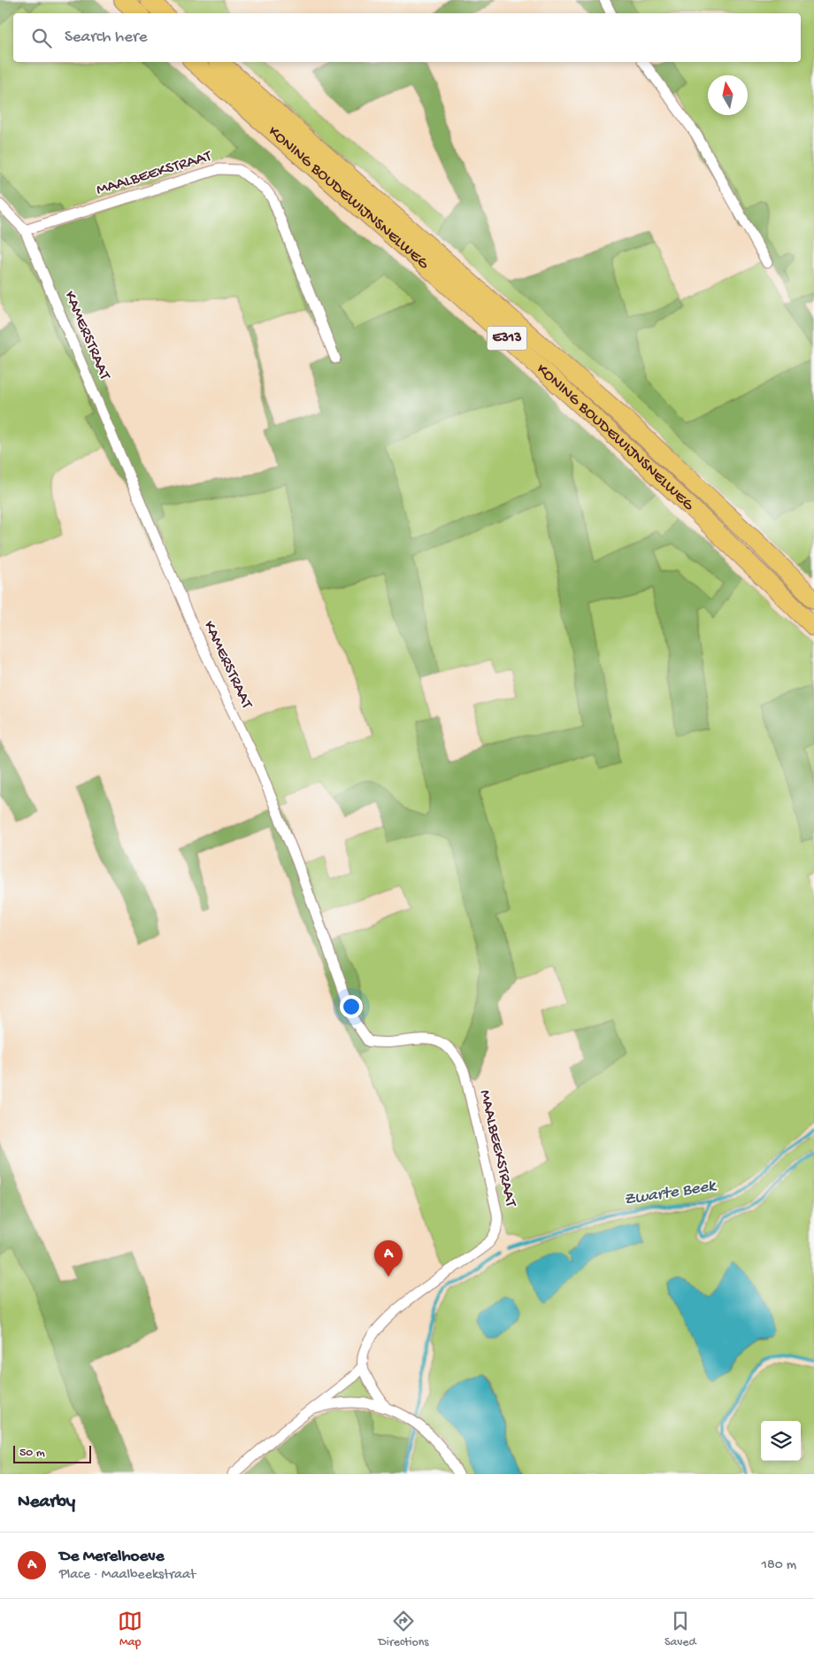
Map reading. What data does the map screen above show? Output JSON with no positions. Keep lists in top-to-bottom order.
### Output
{
  "streets": {
    "highway": ["KONING BOUDEWIJNSNELWEG", "E313"],
    "street": ["MAALBEEKSTRAAT", "KAMERSTRAAT"]
  },
  "crossings": [
    ["MAALBEEKSTRAAT", "KAMERSTRAAT"]
  ],
  "water": ["Zwarte Beek"],
  "scale_bar": "50 m",
  "north": "top",
  "page": {
    "search": "Search here",
    "pins": "A",
    "scale": "50 m",
    "heading": "Nearby",
    "list": [
      {
        "mark": "A",
        "name": "De Merelhoeve",
        "note": "Place · Maalbeekstraat",
        "value": "180 m"
      }
    ],
    "nav": ["Map", "Directions", "Saved"]
  }
}
